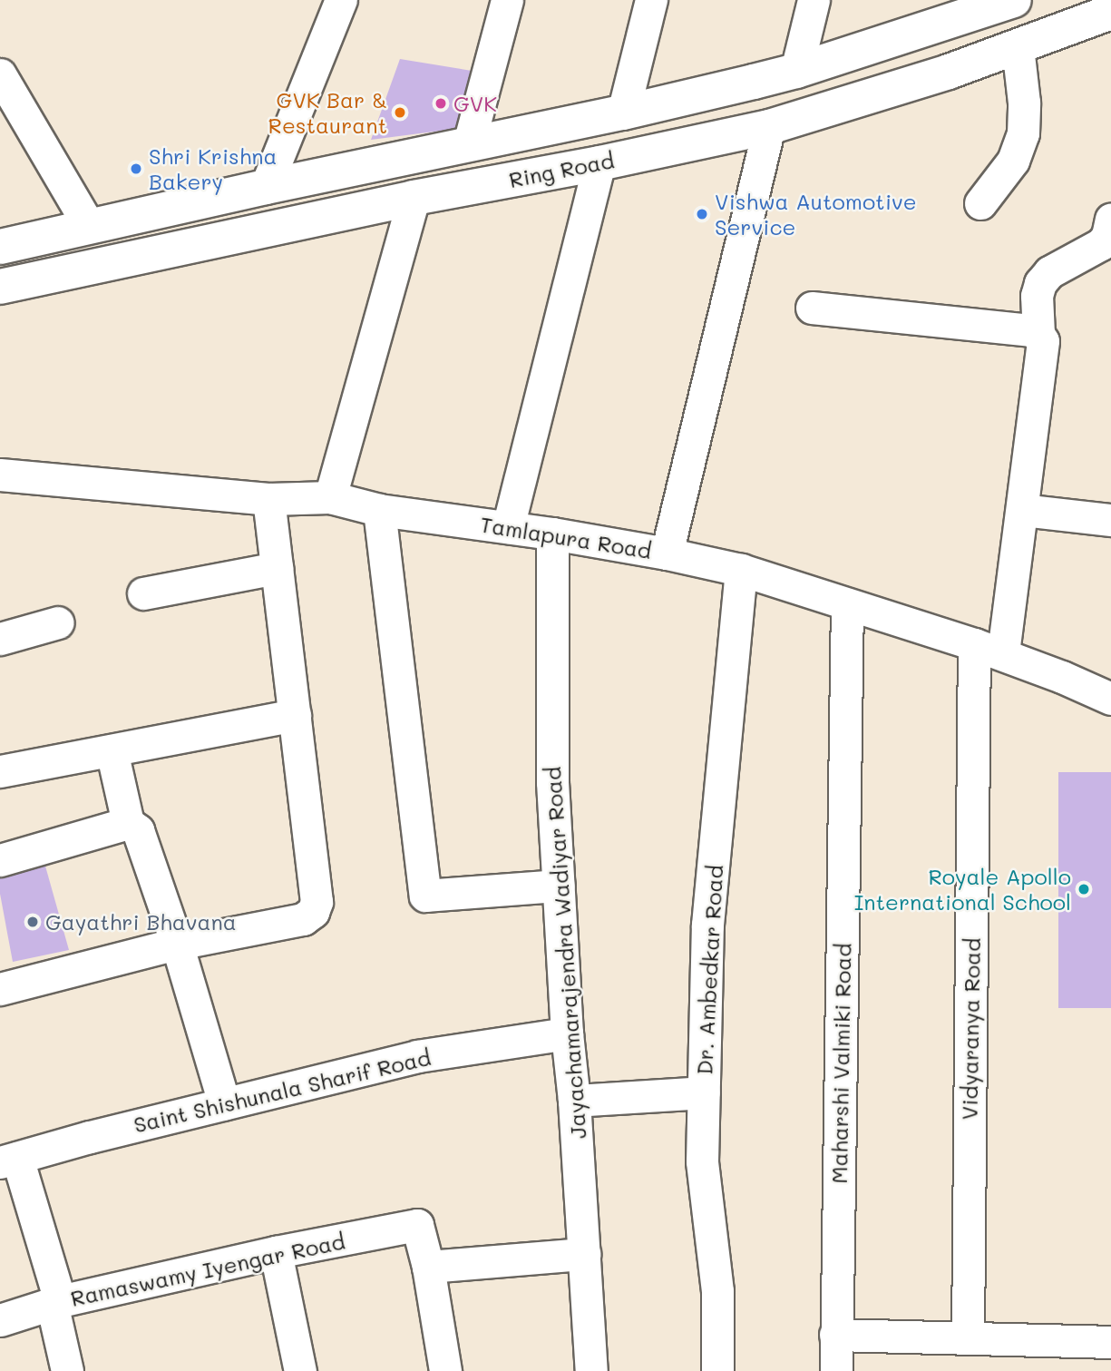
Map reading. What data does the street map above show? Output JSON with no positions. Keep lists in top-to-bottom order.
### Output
{
  "streets": {
    "main road": ["Ring Road"],
    "street": [
      "Tamlapura Road",
      "Jayachamarajendra Wadiyar Road",
      "Dr. Ambedkar Road",
      "Vidyaranya Road",
      "Maharshi Valmiki Road",
      "Saint Shishunala Sharif Road",
      "Ramaswamy Iyengar Road"
    ]
  },
  "crossings": [
    ["Tamlapura Road", "Jayachamarajendra Wadiyar Road"],
    ["Tamlapura Road", "Dr. Ambedkar Road"],
    ["Tamlapura Road", "Vidyaranya Road"],
    ["Tamlapura Road", "Maharshi Valmiki Road"],
    ["Jayachamarajendra Wadiyar Road", "Saint Shishunala Sharif Road"]
  ],
  "places": [
    "GVK",
    "GVK Bar & Restaurant",
    "Shri Krishna Bakery",
    "Vishwa Automotive Service",
    "Royale Apollo International School",
    "Gayathri Bhavana"
  ]
}
